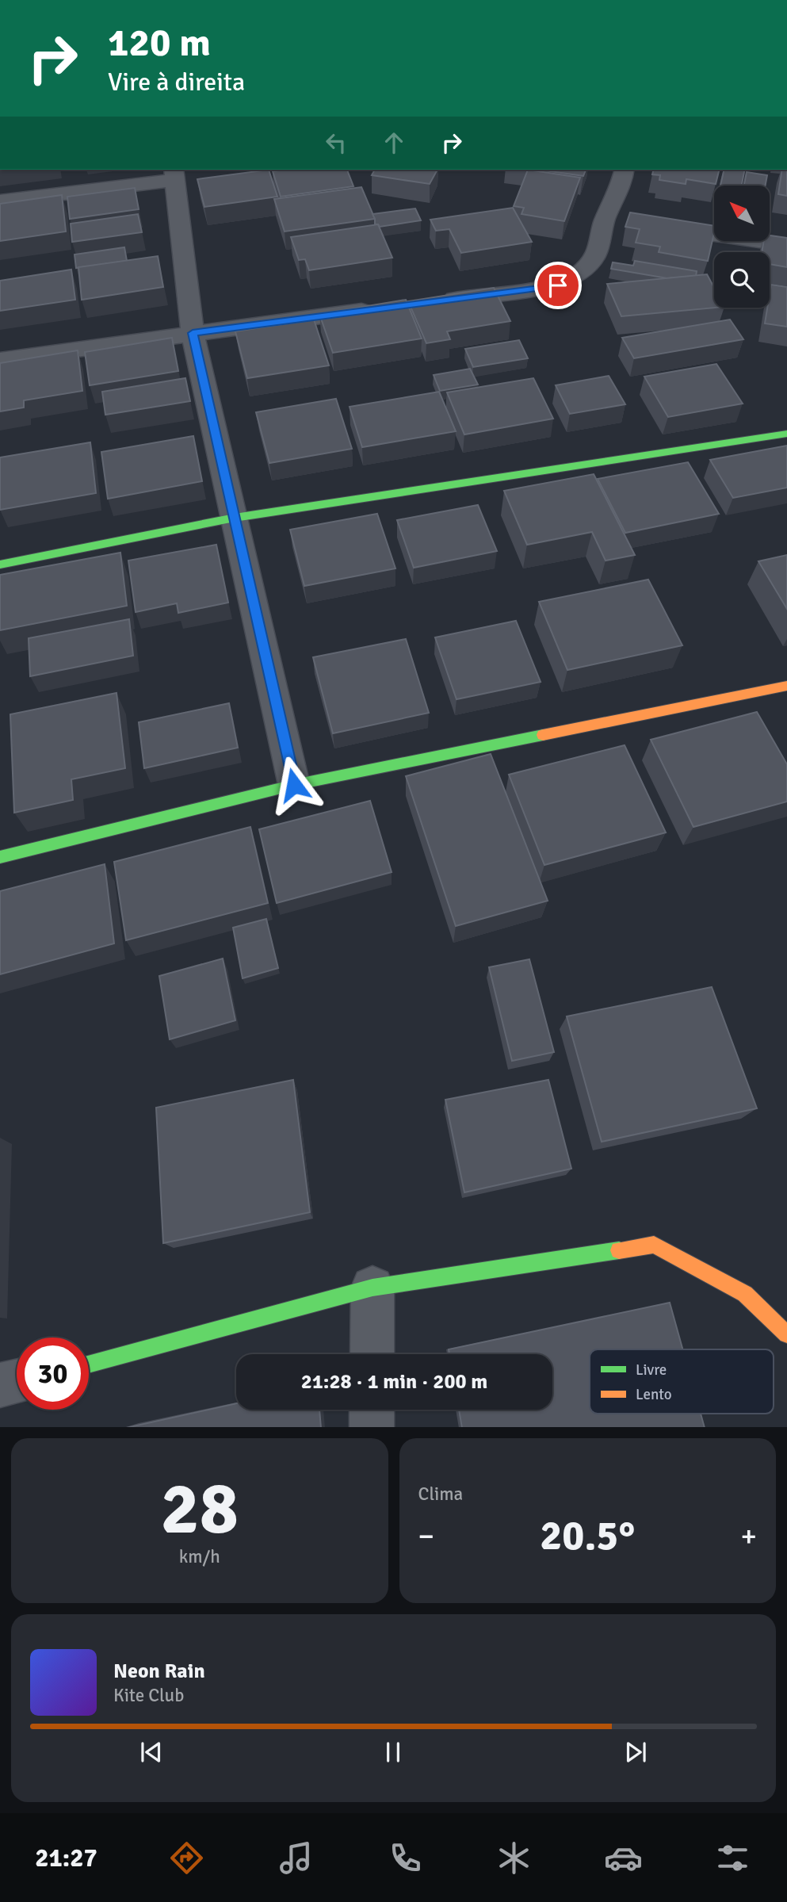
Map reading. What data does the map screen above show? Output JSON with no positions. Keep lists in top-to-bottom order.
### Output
{
  "legend": ["Livre", "Lento"],
  "north": "top left",
  "page": {
    "turn": ["120 m", "Vire à direita"],
    "limit": "30",
    "trip": "21:28 · 1 min · 200 m",
    "tile": [
      ["28", "km/h"],
      "Clima"
    ],
    "heat": ["−", "20.5°", "+"],
    "song": ["Neon Rain", "Kite Club"],
    "tabs": "21:27"
  }
}
